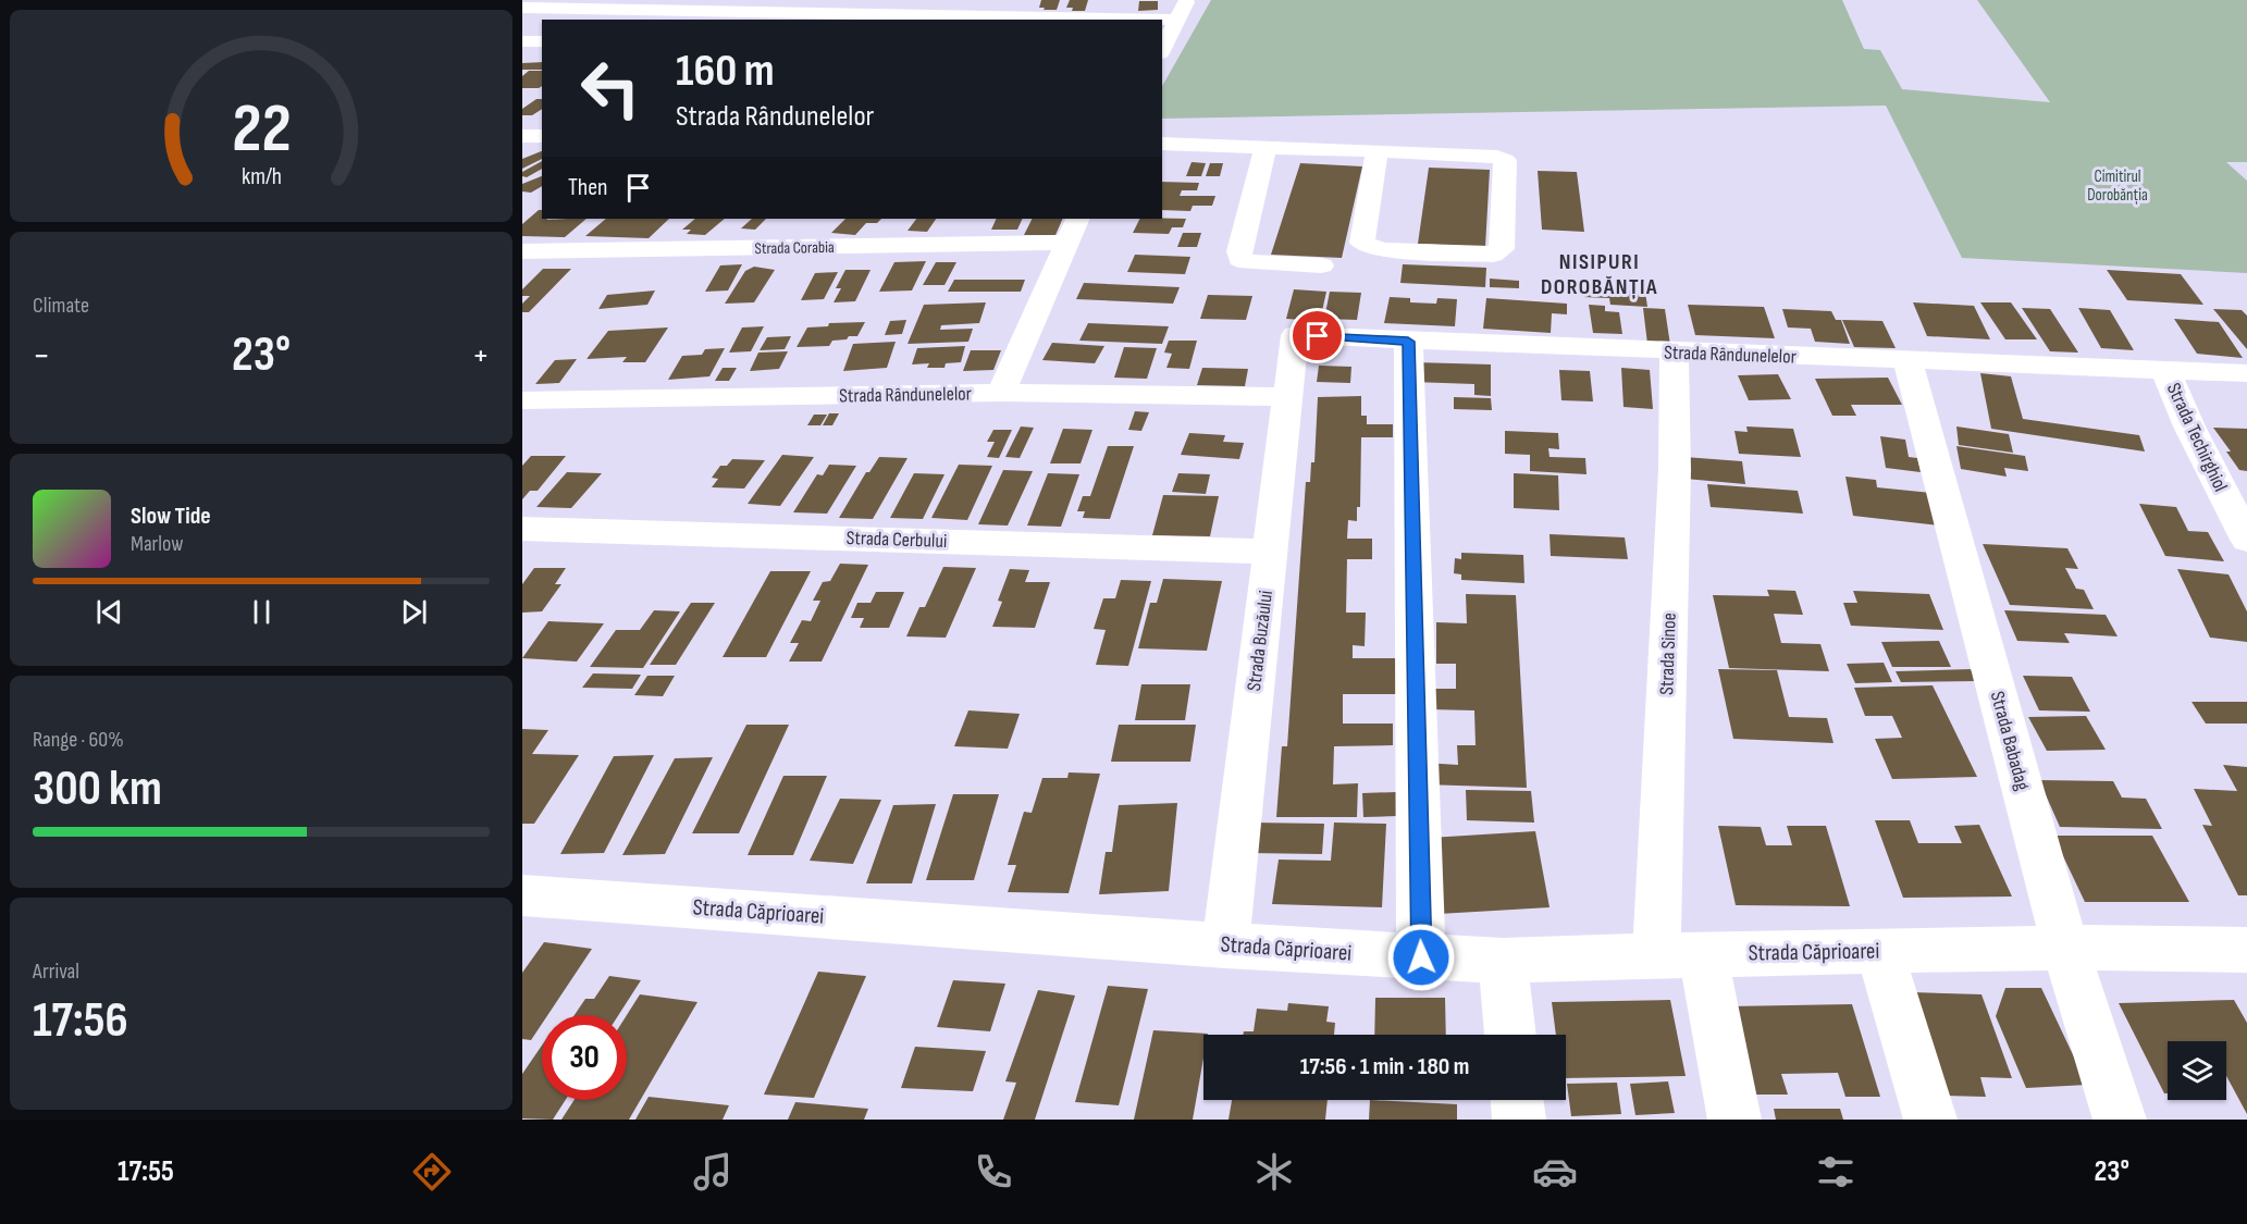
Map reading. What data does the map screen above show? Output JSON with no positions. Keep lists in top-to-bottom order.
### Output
{
  "streets": {
    "street": [
      "Strada Corabia",
      "Strada Rândunelelor",
      "Strada Techirghiol",
      "Strada Cerbului",
      "Strada Buzăului",
      "Strada Sinoe",
      "Strada Babadag",
      "Strada Căprioarei"
    ]
  },
  "crossings": [
    ["Strada Rândunelelor", "Strada Techirghiol"],
    ["Strada Rândunelelor", "Strada Buzăului"],
    ["Strada Rândunelelor", "Strada Sinoe"],
    ["Strada Rândunelelor", "Strada Babadag"],
    ["Strada Cerbului", "Strada Buzăului"],
    ["Strada Buzăului", "Strada Căprioarei"],
    ["Strada Sinoe", "Strada Căprioarei"],
    ["Strada Babadag", "Strada Căprioarei"]
  ],
  "districts": ["NISIPURI DOROBĂNȚIA"],
  "parks": ["Cimitirul Dorobănția"],
  "page": {
    "turn": ["160 m", "Strada Rândunelelor"],
    "then": "Then",
    "tile": [
      "Climate",
      ["Range · 60%", "300 km"],
      ["Arrival", "17:56"]
    ],
    "heat": ["−", "23°", "+"],
    "song": ["Slow Tide", "Marlow"],
    "limit": "30",
    "trip": "17:56 · 1 min · 180 m",
    "tabs": ["17:55", "23°"],
    "gauge": ["22", "km/h"]
  }
}
